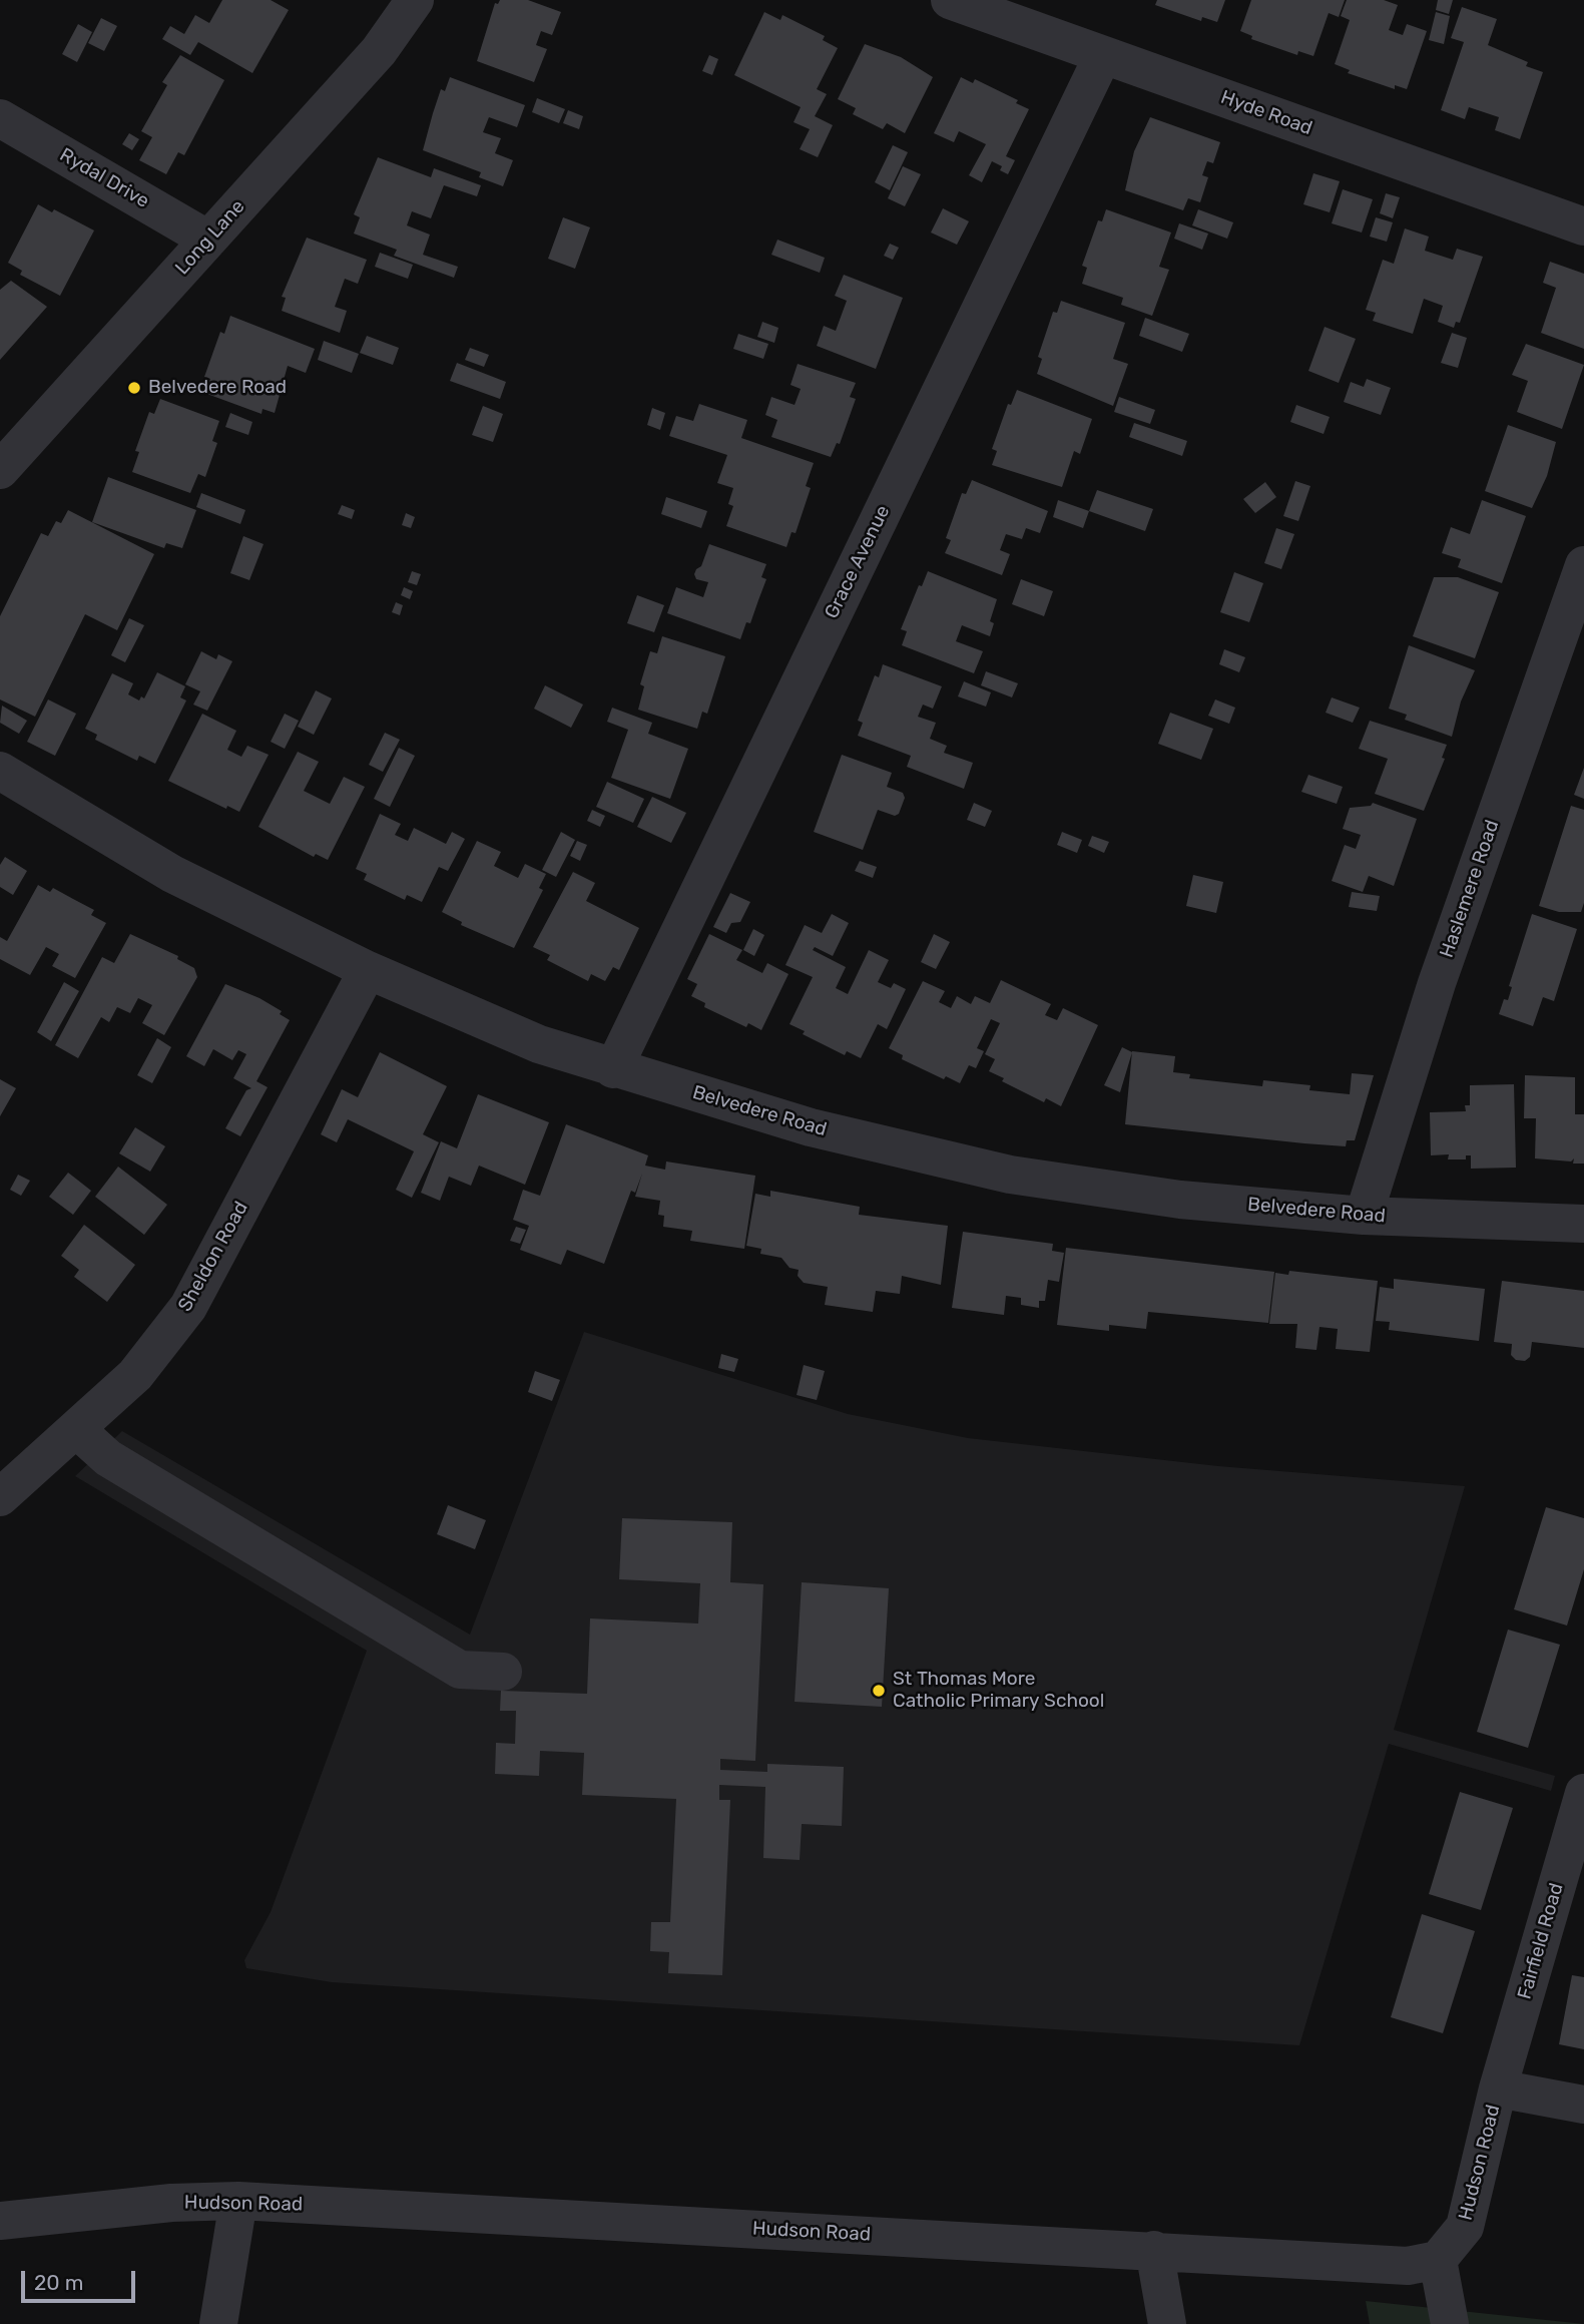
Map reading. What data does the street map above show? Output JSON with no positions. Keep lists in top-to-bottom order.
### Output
{
  "streets": {
    "street": [
      "Hyde Road",
      "Rydal Drive",
      "Long Lane",
      "Grace Avenue",
      "Haslemere Road",
      "Belvedere Road",
      "Sheldon Road",
      "Fairfield Road",
      "Hudson Road"
    ]
  },
  "crossings": [
    ["Hyde Road", "Grace Avenue"],
    ["Rydal Drive", "Long Lane"],
    ["Grace Avenue", "Belvedere Road"],
    ["Haslemere Road", "Belvedere Road"],
    ["Belvedere Road", "Sheldon Road"],
    ["Fairfield Road", "Hudson Road"]
  ],
  "places": ["Belvedere Road", "St Thomas More Catholic Primary School"],
  "scale_bar": "20 m"
}
